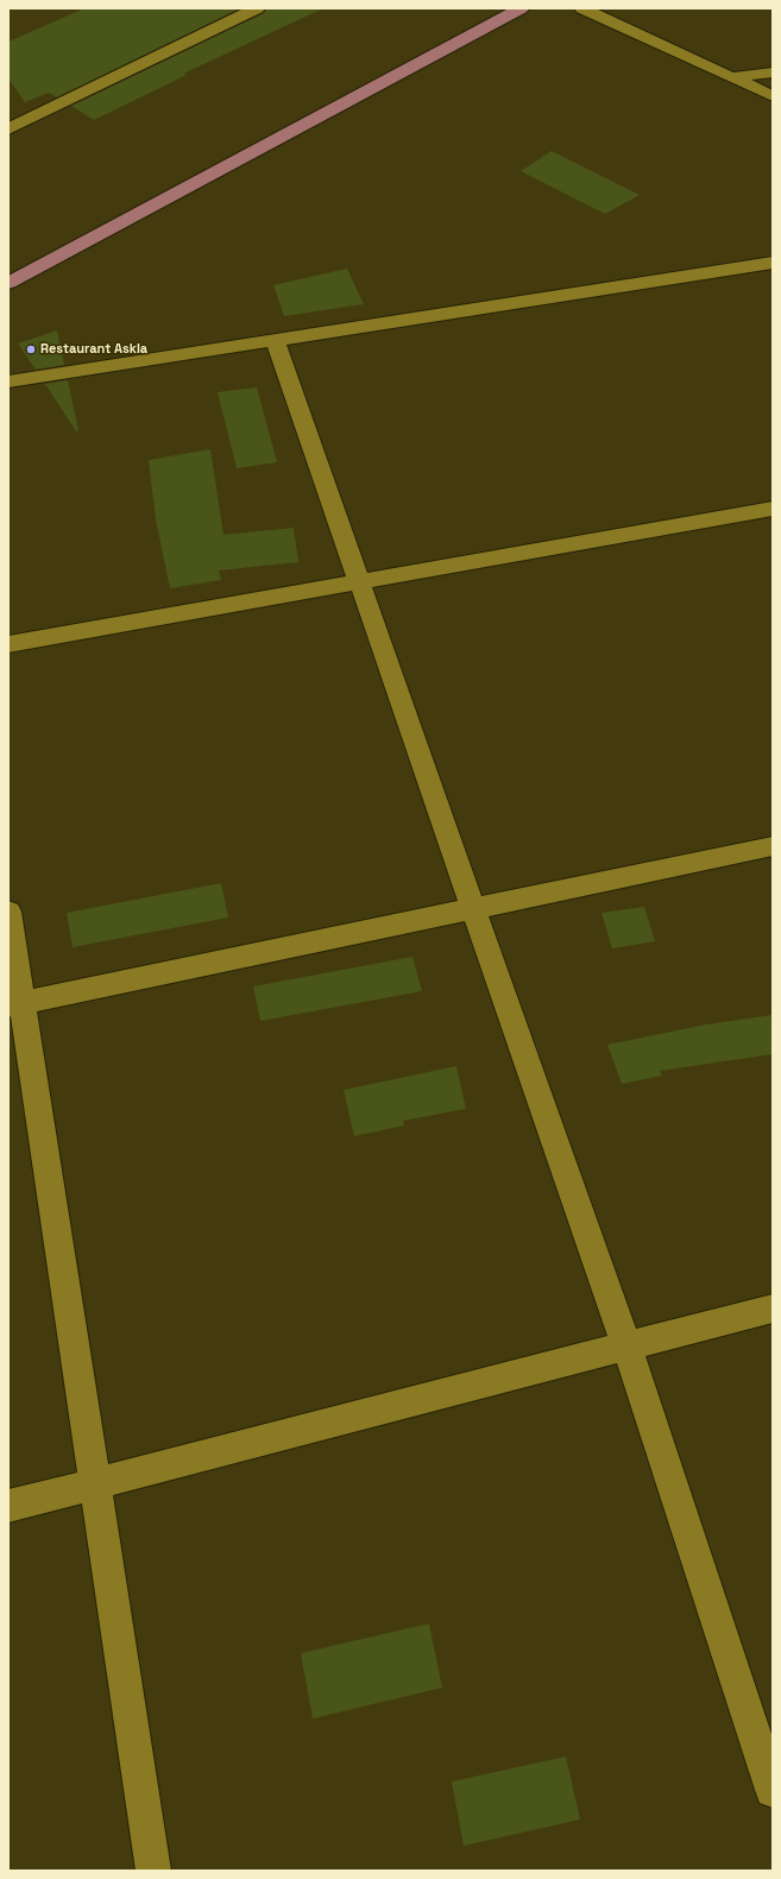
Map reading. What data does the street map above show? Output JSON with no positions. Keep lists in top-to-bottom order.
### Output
{
  "places": ["Restaurant Askia"]
}
